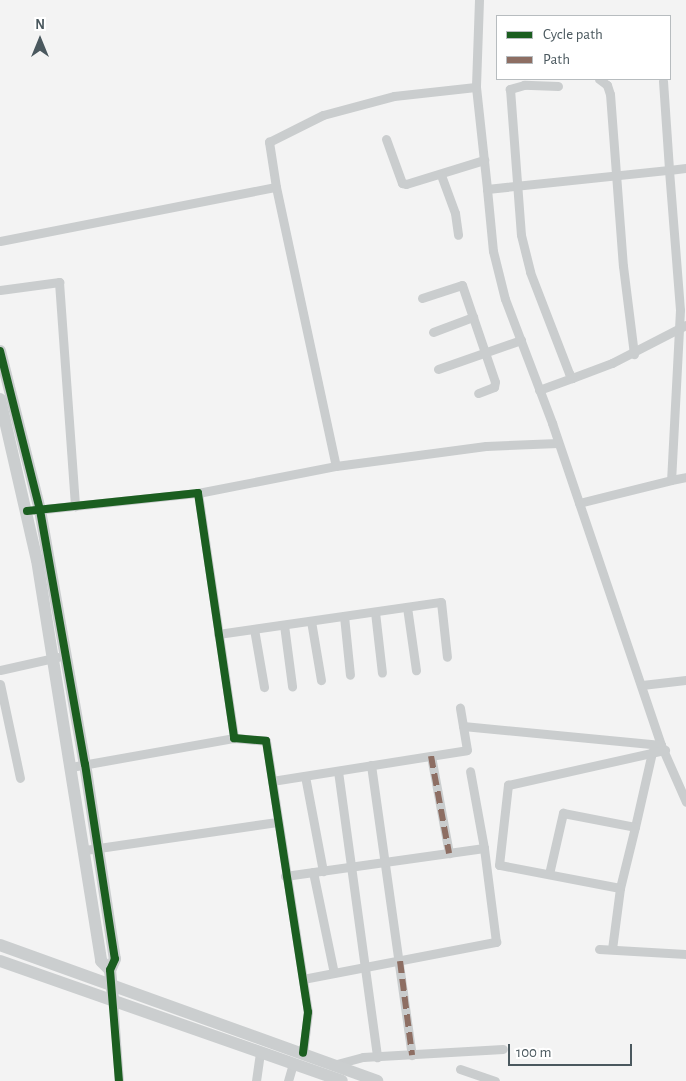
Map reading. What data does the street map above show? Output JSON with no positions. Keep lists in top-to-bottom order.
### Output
{
  "legend": ["Cycle path", "Path"],
  "scale_bar": "100 m",
  "north": "top"
}
